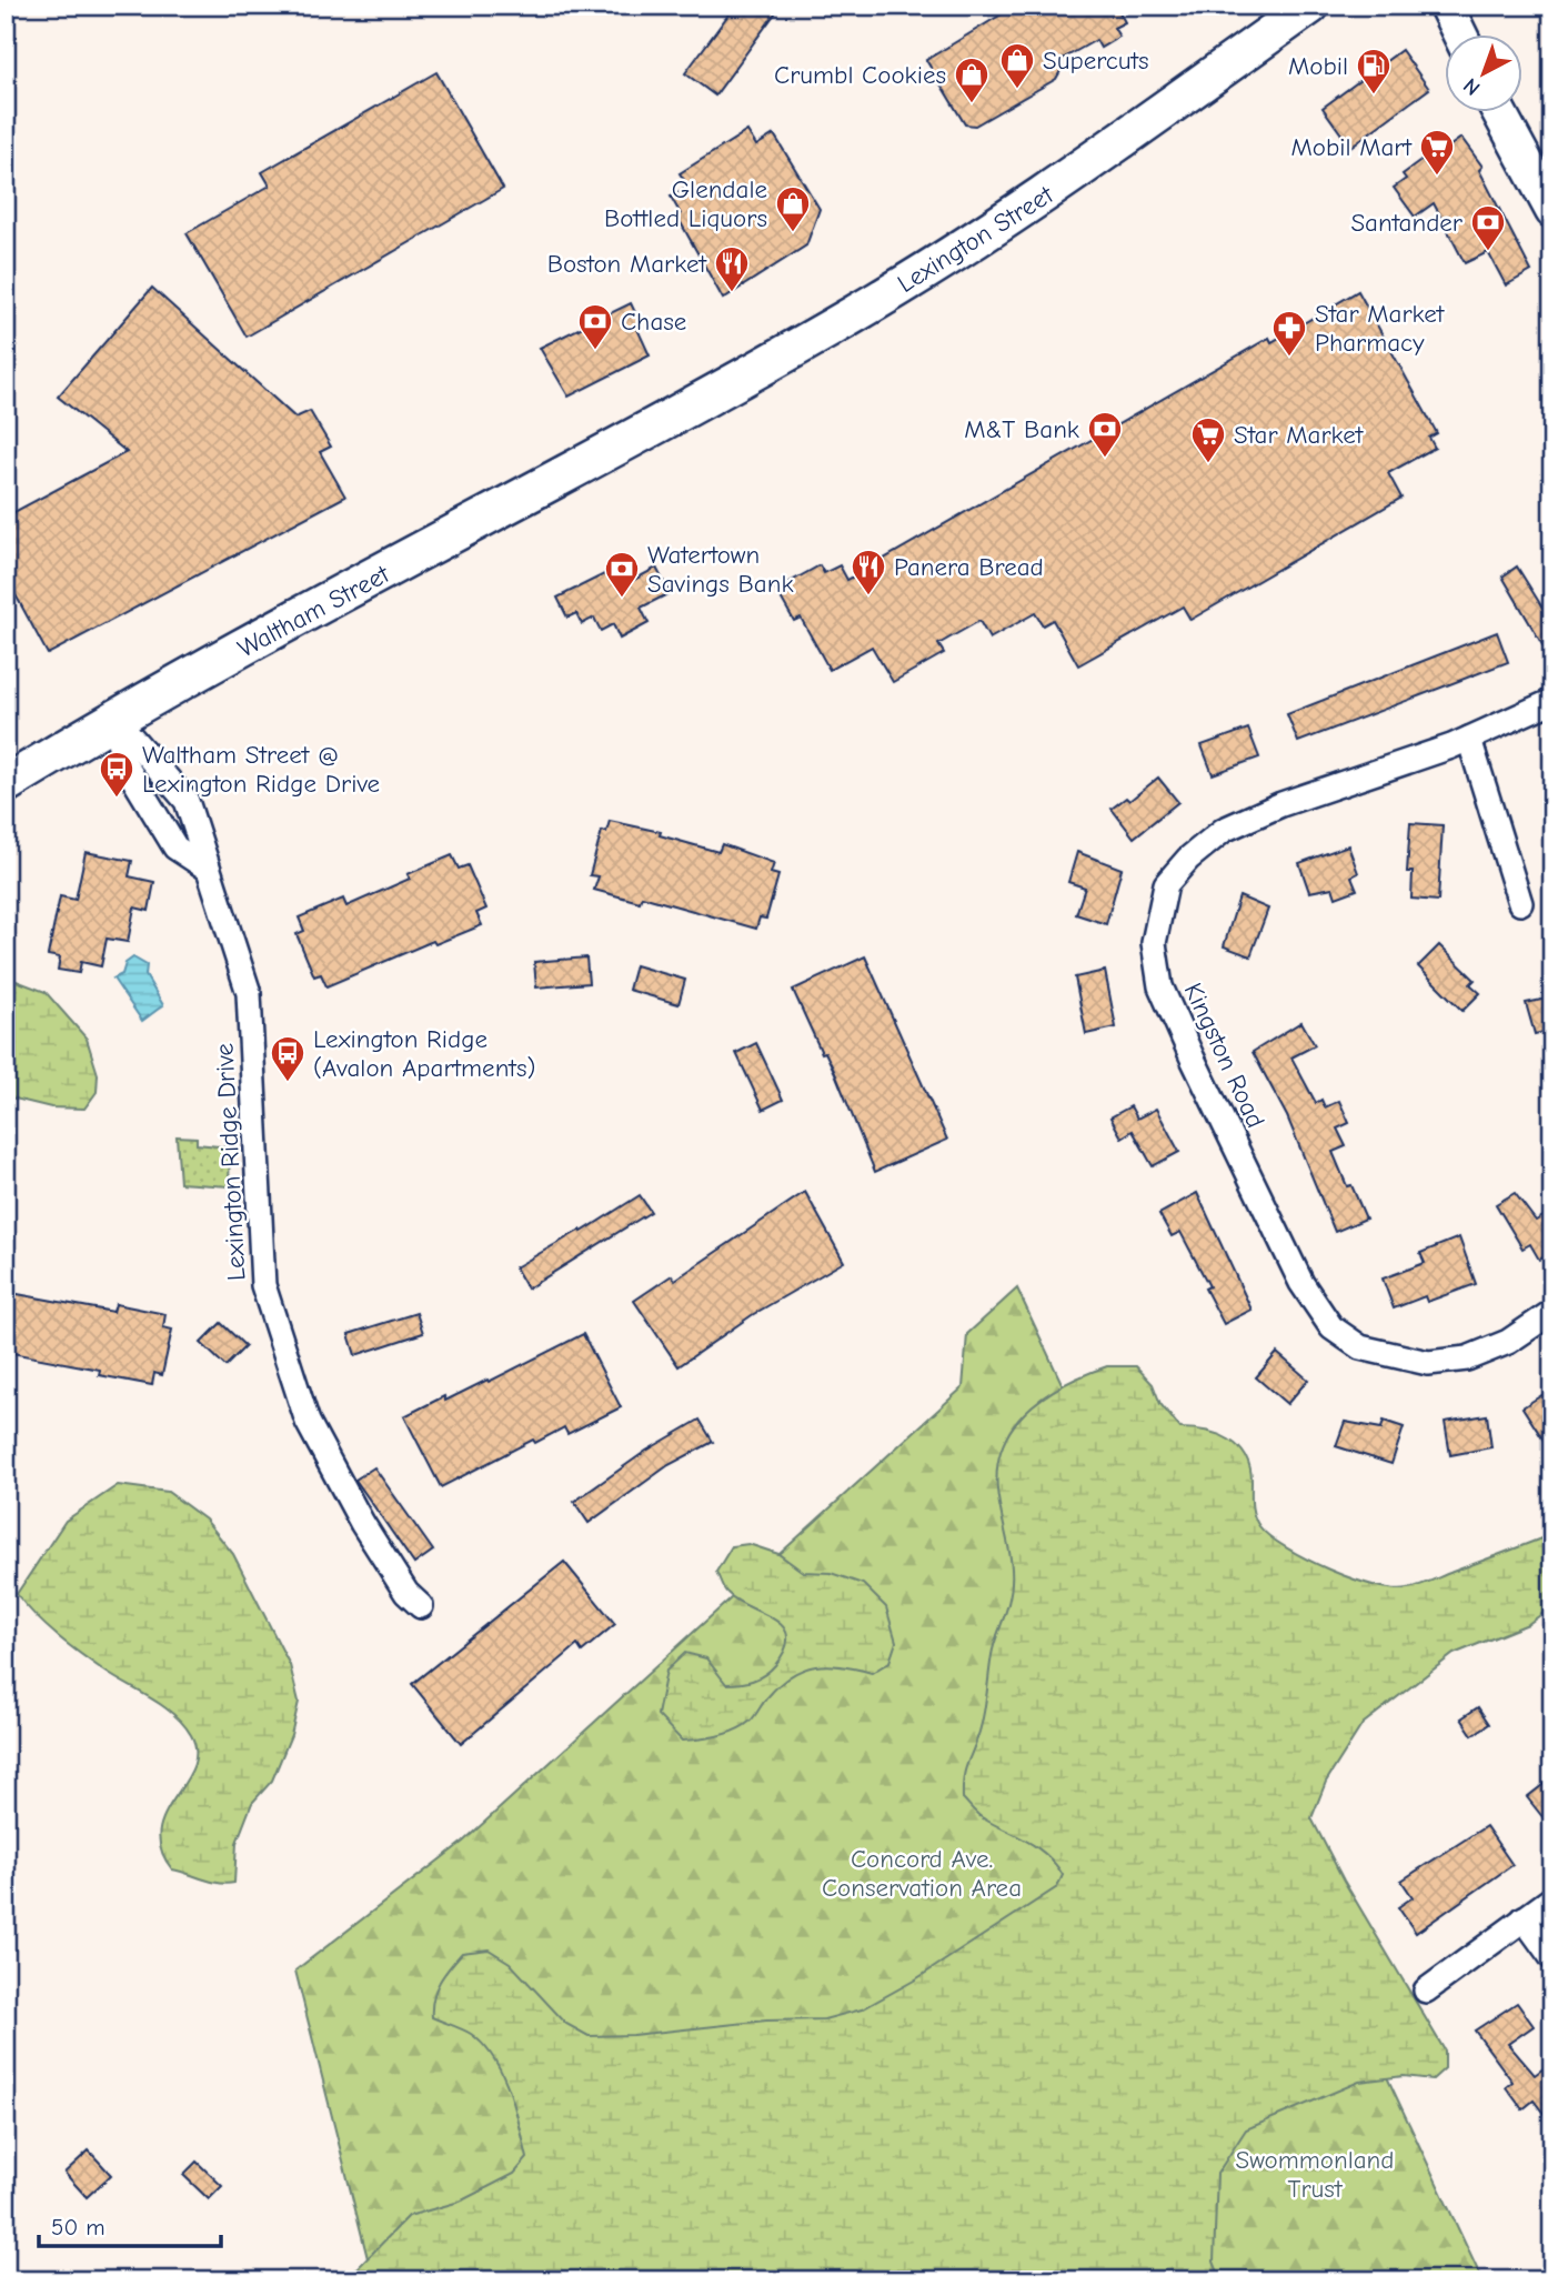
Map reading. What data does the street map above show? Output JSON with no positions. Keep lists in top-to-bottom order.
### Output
{
  "streets": {
    "main road": ["Lexington Street", "Waltham Street"],
    "street": ["Kingston Road", "Lexington Ridge Drive"]
  },
  "crossings": [
    ["Lexington Street", "Waltham Street"],
    ["Waltham Street", "Lexington Ridge Drive"]
  ],
  "parks": ["Concord Ave. Conservation Area", "Swommonland Trust"],
  "places": {
    "shop": ["Supercuts", "Crumbl Cookies", "Glendale Bottled Liquors"],
    "fuel station": ["Mobil"],
    "supermarket": ["Mobil Mart", "Star Market"],
    "bank": [
      "Santander",
      "Chase",
      "M&T Bank",
      "Watertown Savings Bank"
    ],
    "restaurant": ["Boston Market", "Panera Bread"],
    "pharmacy": ["Star Market Pharmacy"],
    "bus stop": ["Waltham Street @ Lexington Ridge Drive", "Lexington Ridge (Avalon Apartments)"]
  },
  "scale_bar": "50 m",
  "north": "bottom left"
}
